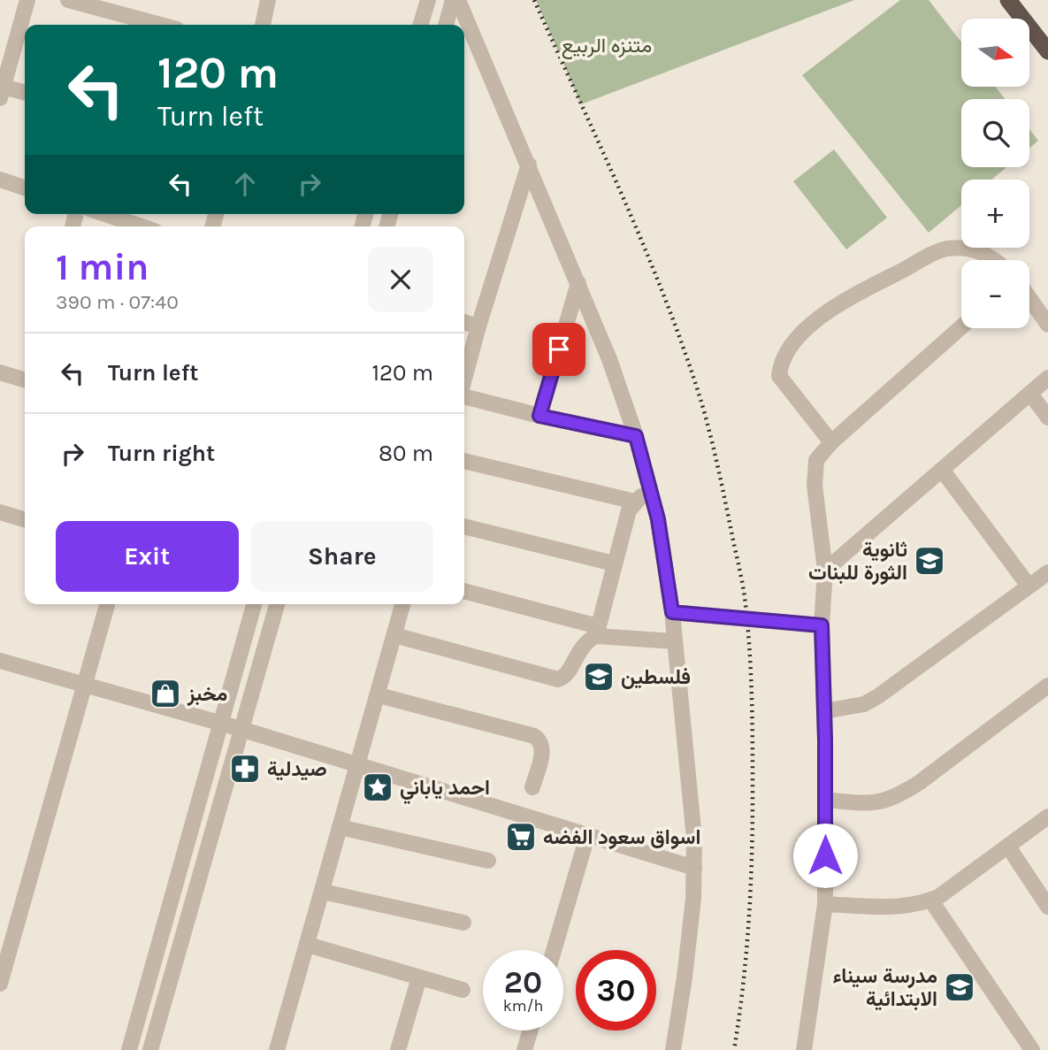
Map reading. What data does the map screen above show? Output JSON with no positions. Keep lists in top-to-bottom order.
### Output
{
  "parks": ["متنزه الربيع"],
  "places": {
    "school or university": ["ثانوية الثورة للبنات", "فلسطين", "مدرسة سيناء الابتدائية"],
    "shop": ["مخبز"],
    "pharmacy": ["صيدلية"],
    "place": ["احمد ياباني"],
    "supermarket": ["اسواق سعود الفضه"]
  },
  "north": "right",
  "page": {
    "map_buttons": ["+", "−"],
    "turn": ["120 m", "Turn left"],
    "heading": ["1 min", "390 m · 07:40"],
    "list": [
      {
        "name": "Turn left",
        "value": "120 m"
      },
      {
        "name": "Turn right",
        "value": "80 m"
      }
    ],
    "buttons": ["Exit", "Share"],
    "speed": "20 km/h",
    "limit": "30"
  }
}
